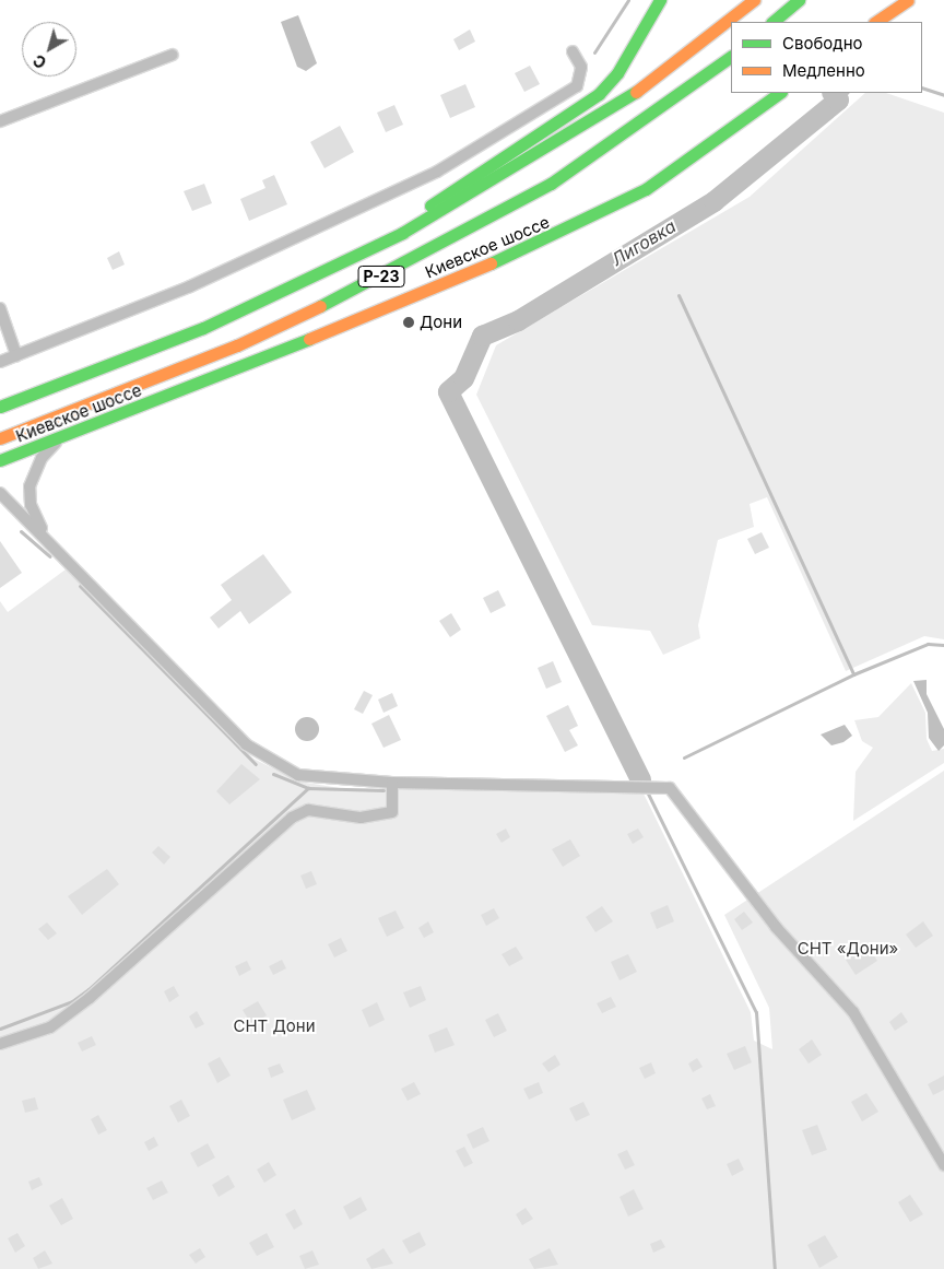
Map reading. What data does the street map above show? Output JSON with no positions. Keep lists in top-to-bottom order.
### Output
{
  "streets": {
    "main road": ["Киевское шоссе", "Р-23"]
  },
  "crossings": [
    ["Киевское шоссе", "Р-23"]
  ],
  "water": ["Лиговка"],
  "parks": ["СНТ «Дони»", "СНТ Дони"],
  "places": ["Дони"],
  "legend": ["Свободно", "Медленно"],
  "north": "bottom left"
}
